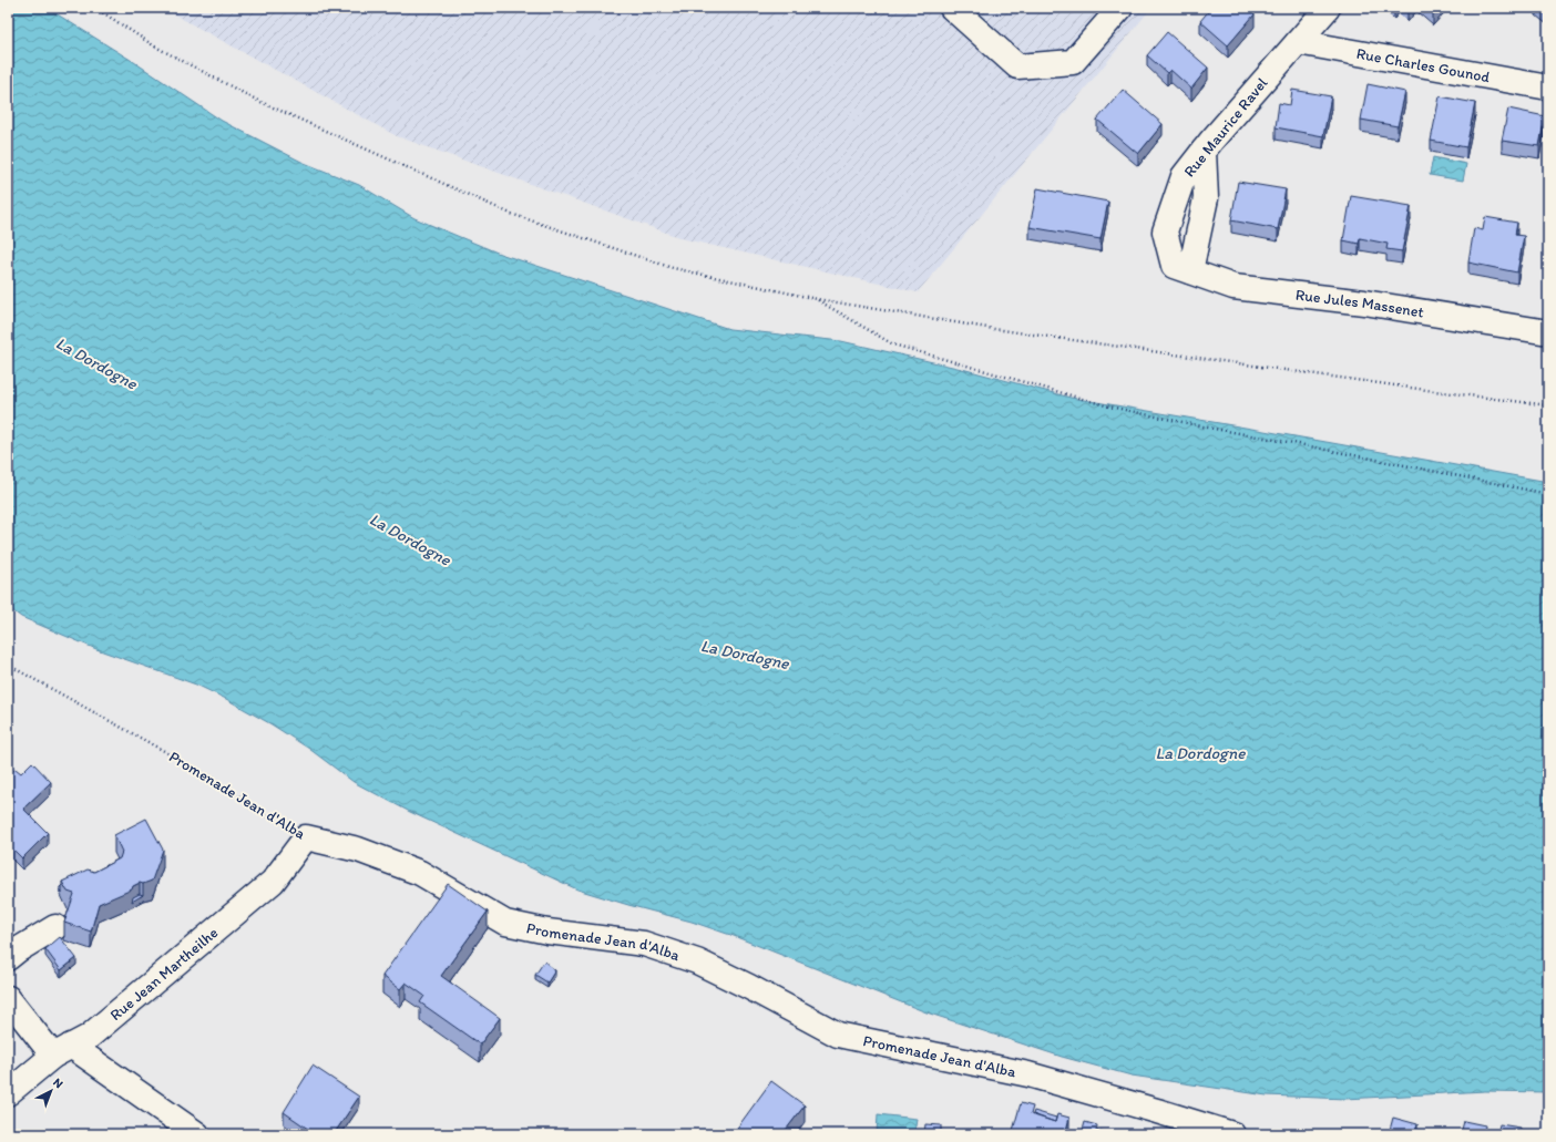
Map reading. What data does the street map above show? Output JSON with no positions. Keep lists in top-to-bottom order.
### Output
{
  "streets": {
    "street": [
      "Rue Charles Gounod",
      "Rue Maurice Ravel",
      "Rue Jules Massenet",
      "Promenade Jean d'Alba",
      "Rue Jean Martheilhe"
    ]
  },
  "crossings": [
    ["Rue Charles Gounod", "Rue Maurice Ravel"],
    ["Rue Maurice Ravel", "Rue Jules Massenet"],
    ["Promenade Jean d'Alba", "Rue Jean Martheilhe"]
  ],
  "water": ["La Dordogne"],
  "north": "top right"
}
